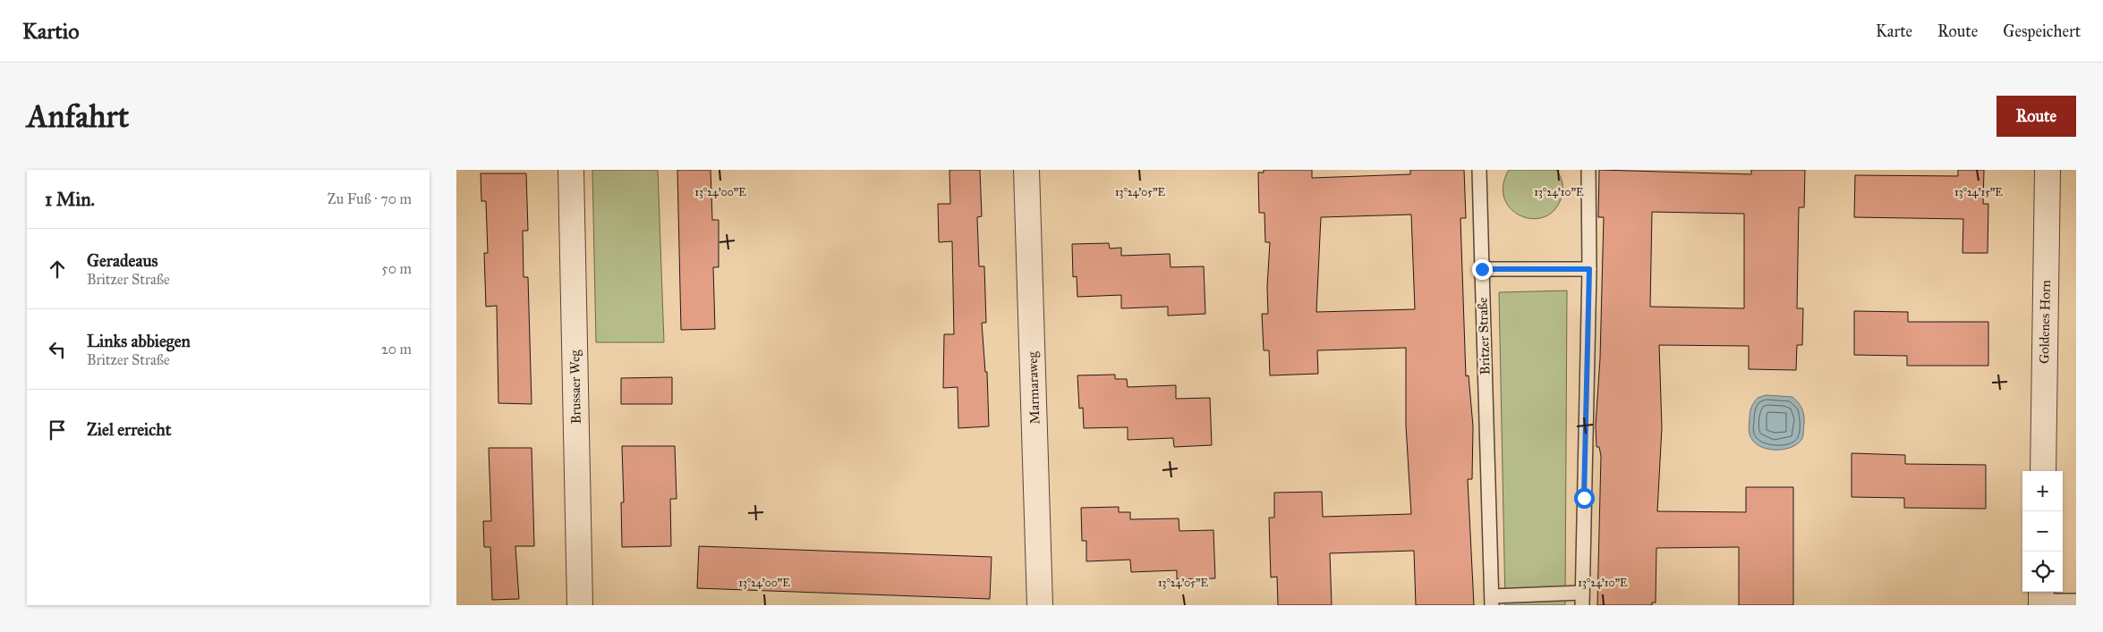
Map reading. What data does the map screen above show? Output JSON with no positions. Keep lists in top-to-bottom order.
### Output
{
  "streets": {
    "street": ["Goldenes Horn", "Brussaer Weg", "Marmaraweg"],
    "lane": ["Britzer Straße"]
  },
  "page": {
    "header": "Kartio",
    "nav": ["Karte", "Route", "Gespeichert"],
    "buttons": "Route",
    "title": "Anfahrt",
    "heading": ["1 Min.", "Zu Fuß · 70 m"],
    "list": [
      ["Geradeaus", "Britzer Straße", "50 m"],
      ["Links abbiegen", "Britzer Straße", "20 m"],
      "Ziel erreicht"
    ],
    "map_buttons": ["+", "−"]
  },
  "coordinates": [
    "13°24'00\"E",
    "13°24'05\"E",
    "13°24'10\"E",
    "13°24'15\"E"
  ]
}
